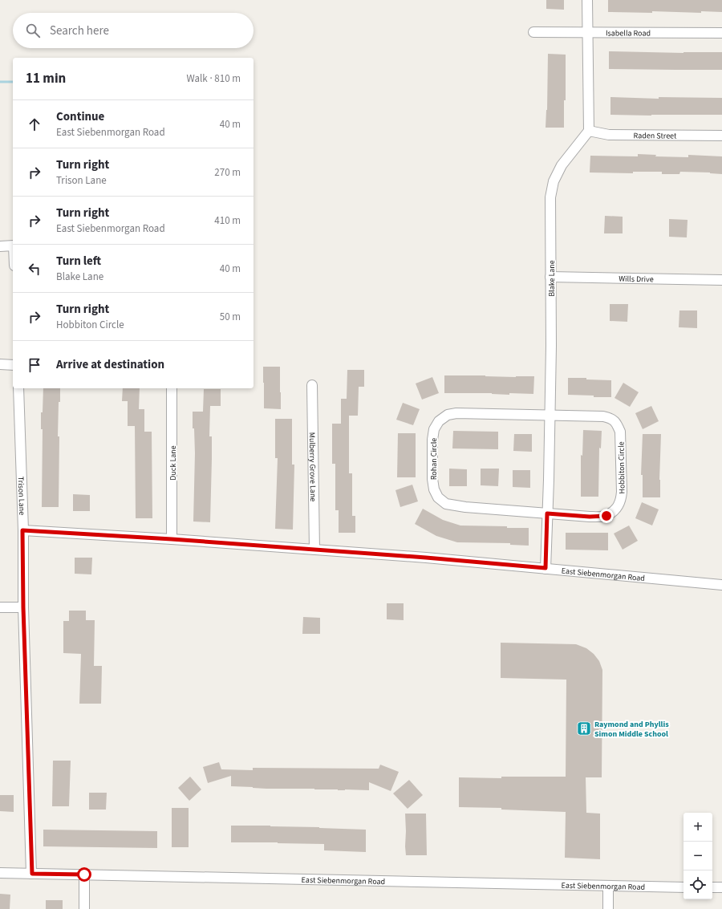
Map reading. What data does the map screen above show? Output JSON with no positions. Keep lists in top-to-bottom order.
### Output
{
  "streets": {
    "street": [
      "Isabella Road",
      "Raden Street",
      "Blake Lane",
      "Wills Drive",
      "Rohan Circle",
      "Duck Lane",
      "Mulberry Grove Lane",
      "Hobbiton Circle",
      "Trison Lane",
      "East Siebenmorgan Road"
    ]
  },
  "crossings": [
    ["Raden Street", "Blake Lane"],
    ["Blake Lane", "Wills Drive"],
    ["Blake Lane", "Rohan Circle"],
    ["Blake Lane", "Hobbiton Circle"],
    ["Blake Lane", "East Siebenmorgan Road"],
    ["Rohan Circle", "Hobbiton Circle"],
    ["Duck Lane", "East Siebenmorgan Road"],
    ["Mulberry Grove Lane", "East Siebenmorgan Road"],
    ["Trison Lane", "East Siebenmorgan Road"]
  ],
  "places": {
    "building": ["Raymond and Phyllis Simon Middle School"]
  },
  "page": {
    "search": "Search here",
    "heading": ["11 min", "Walk · 810 m"],
    "list": [
      ["Continue", "East Siebenmorgan Road", "40 m"],
      ["Turn right", "Trison Lane", "270 m"],
      ["Turn right", "East Siebenmorgan Road", "410 m"],
      ["Turn left", "Blake Lane", "40 m"],
      ["Turn right", "Hobbiton Circle", "50 m"],
      "Arrive at destination"
    ],
    "map_buttons": ["+", "−"]
  }
}
